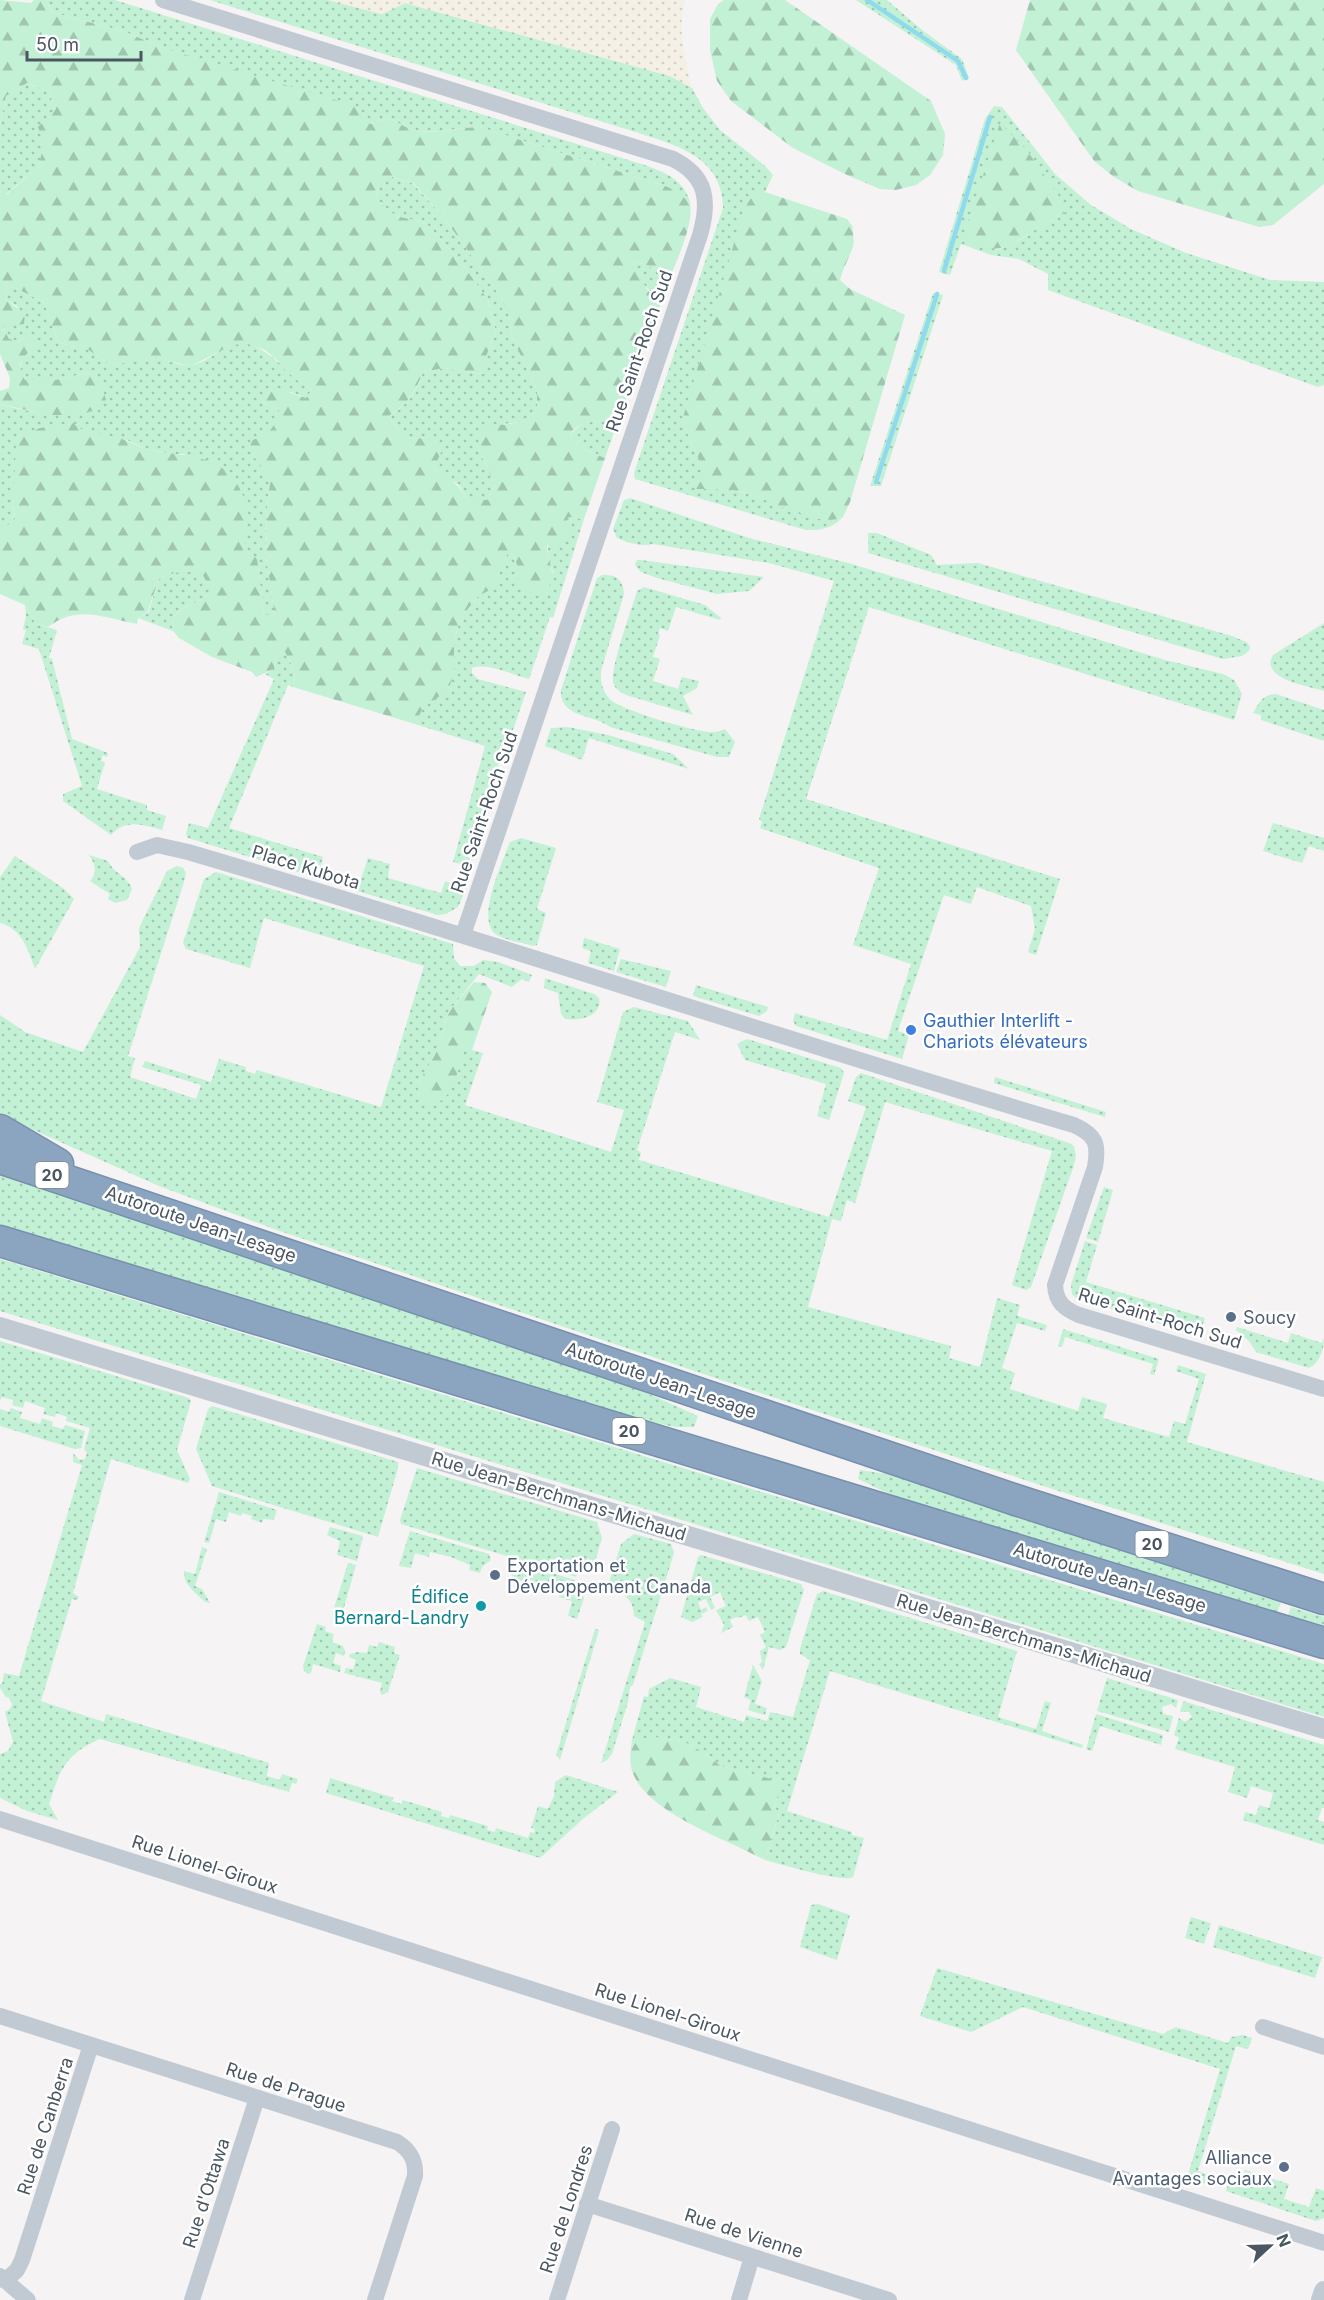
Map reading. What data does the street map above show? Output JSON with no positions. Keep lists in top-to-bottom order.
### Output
{
  "streets": {
    "highway": ["20", "Autoroute Jean-Lesage"],
    "street": [
      "Rue Saint-Roch Sud",
      "Place Kubota",
      "Rue Jean-Berchmans-Michaud",
      "Rue Lionel-Giroux",
      "Rue de Prague",
      "Rue de Canberra",
      "Rue d'Ottawa",
      "Rue de Londres",
      "Rue de Vienne"
    ]
  },
  "crossings": [
    ["Rue Saint-Roch Sud", "Place Kubota"],
    ["Rue de Prague", "Rue de Canberra"],
    ["Rue de Prague", "Rue d'Ottawa"],
    ["Rue de Londres", "Rue de Vienne"]
  ],
  "places": [
    "Gauthier Interlift - Chariots élévateurs",
    "Soucy",
    "Exportation et Développement Canada",
    "Édifice Bernard-Landry",
    "Alliance Avantages sociaux"
  ],
  "scale_bar": "50 m",
  "north": "right"
}
